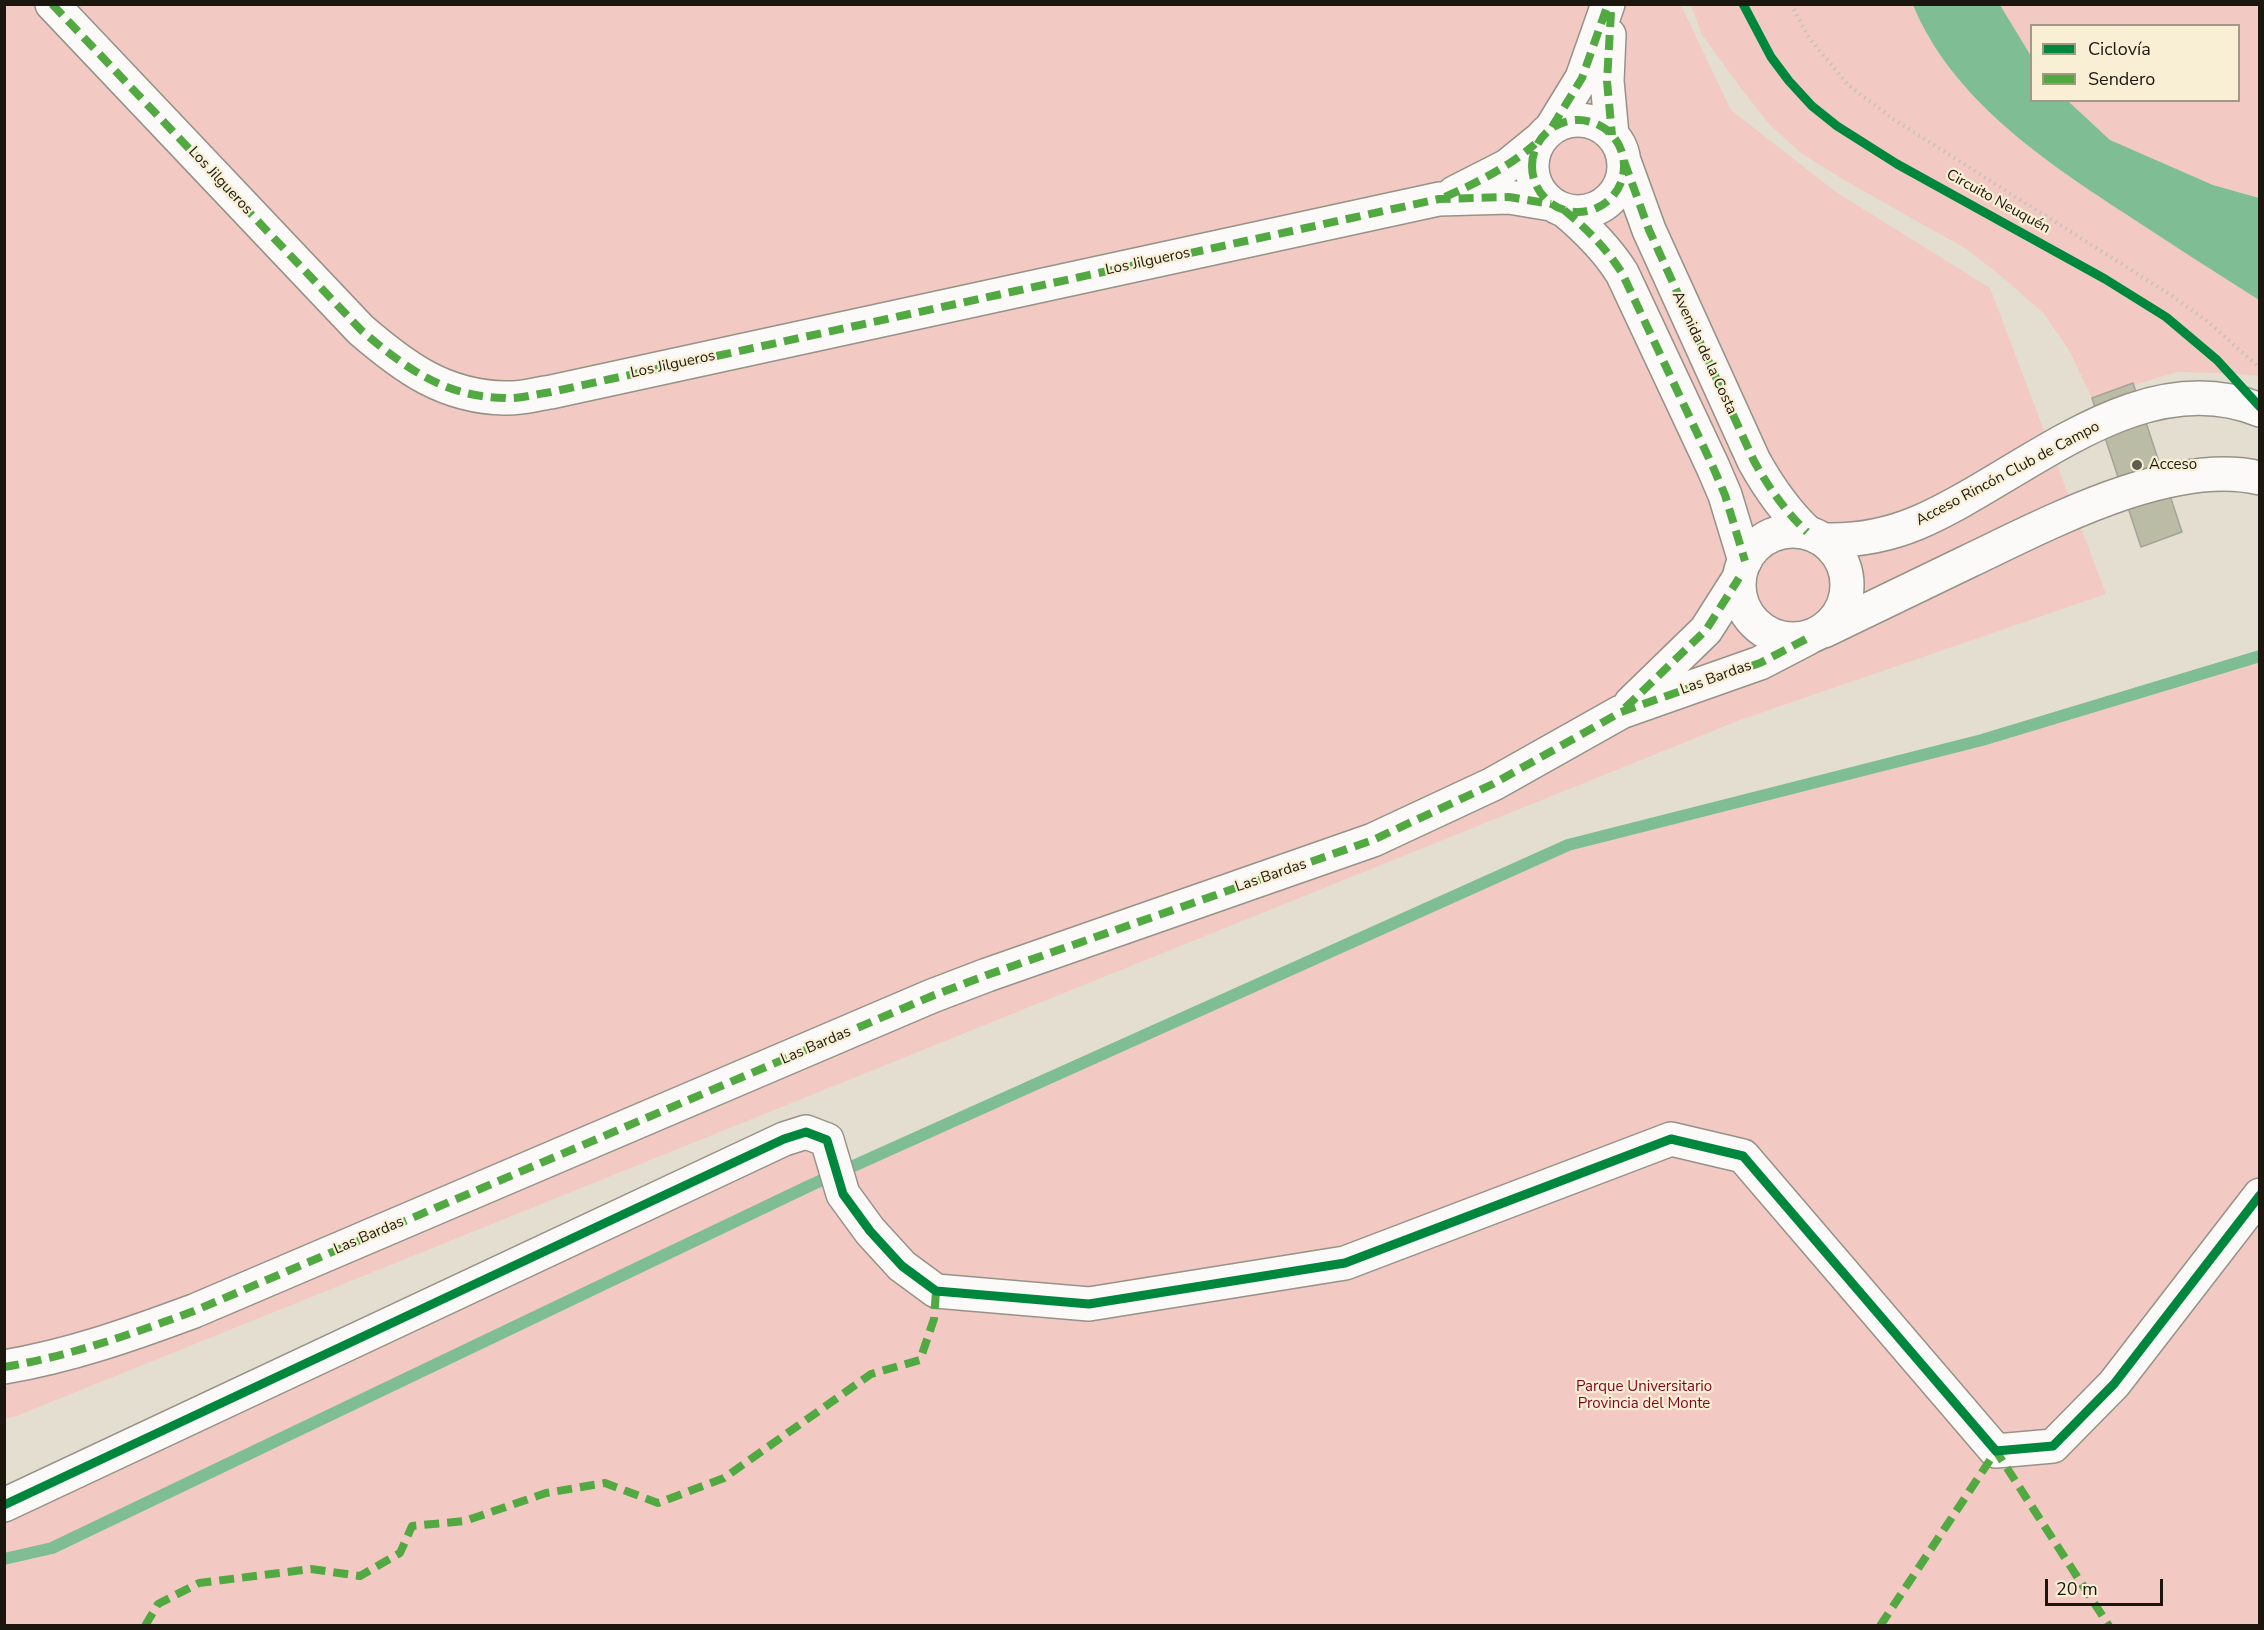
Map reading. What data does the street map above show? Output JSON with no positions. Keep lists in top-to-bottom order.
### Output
{
  "streets": {
    "street": [
      "Los Jilgueros",
      "Avenida de la Costa",
      "Acceso Rincón Club de Campo",
      "Las Bardas"
    ],
    "cycle path": ["Circuito Neuquén"]
  },
  "crossings": [
    ["Los Jilgueros", "Avenida de la Costa"],
    ["Avenida de la Costa", "Acceso Rincón Club de Campo"],
    ["Avenida de la Costa", "Las Bardas"],
    ["Acceso Rincón Club de Campo", "Las Bardas"]
  ],
  "parks": ["Parque Universitario Provincia del Monte"],
  "places": ["Acceso"],
  "legend": ["Ciclovía", "Sendero"],
  "scale_bar": "20 m"
}
